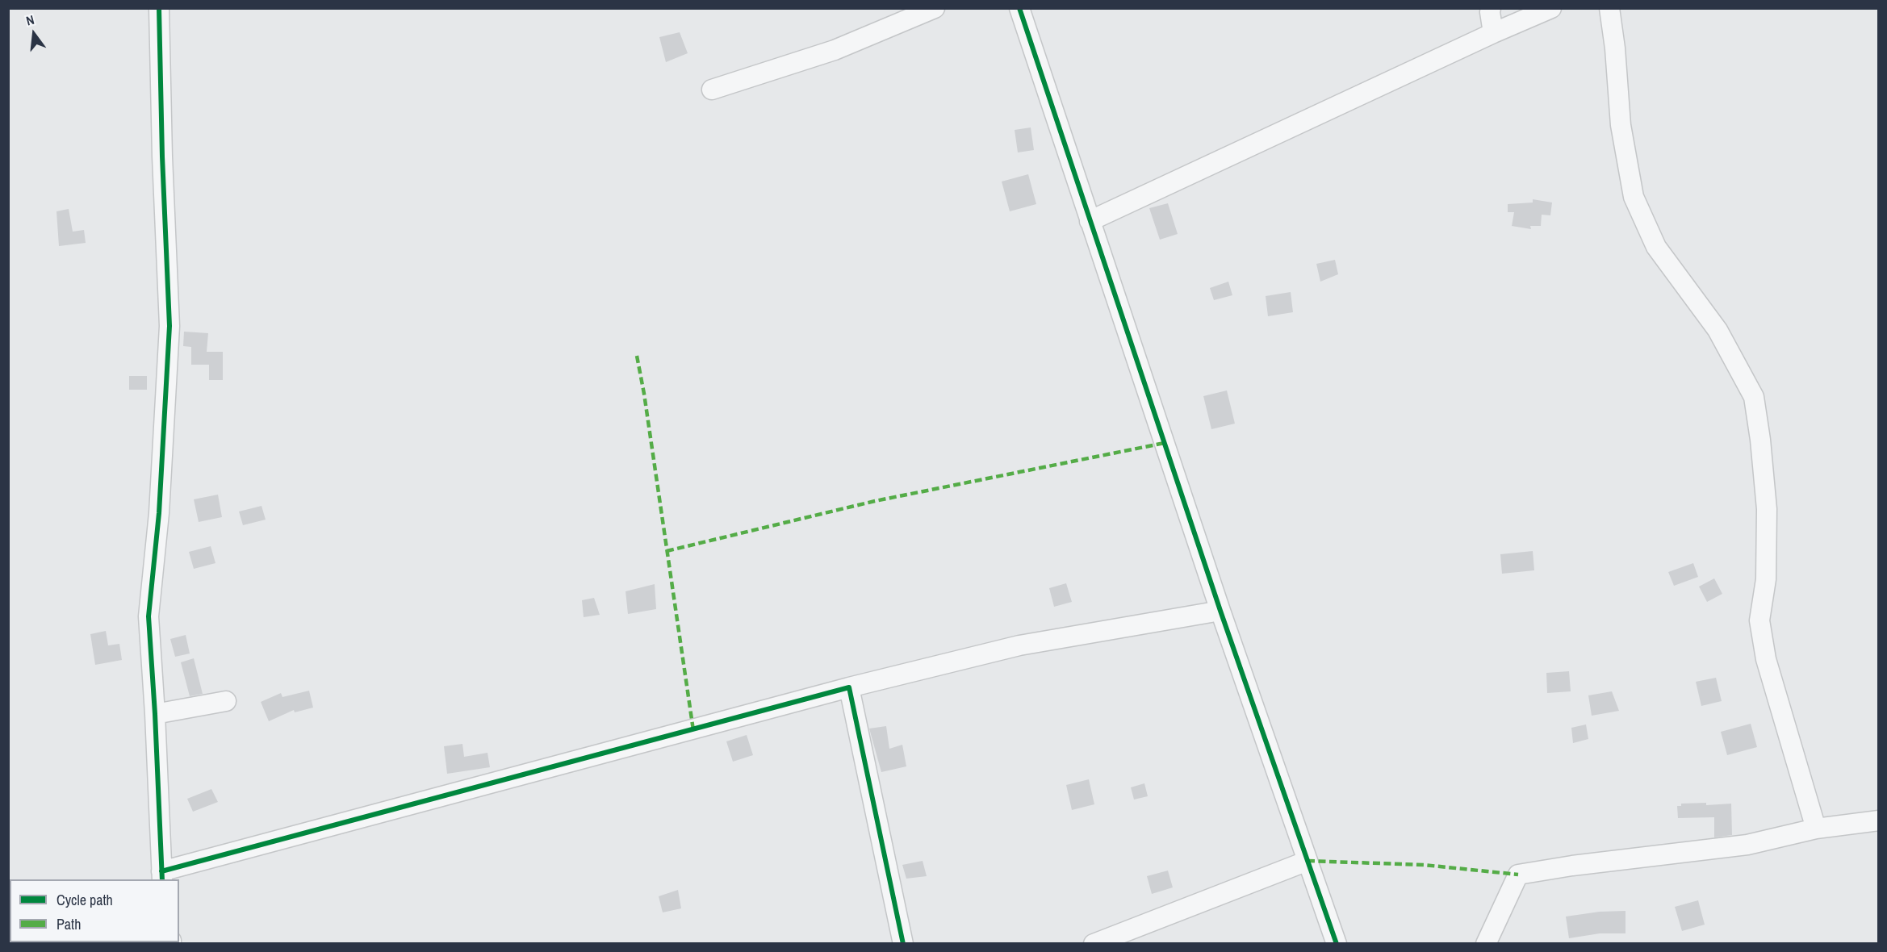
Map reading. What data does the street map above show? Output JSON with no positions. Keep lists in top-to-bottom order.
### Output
{
  "legend": ["Cycle path", "Path"],
  "north": "top"
}
